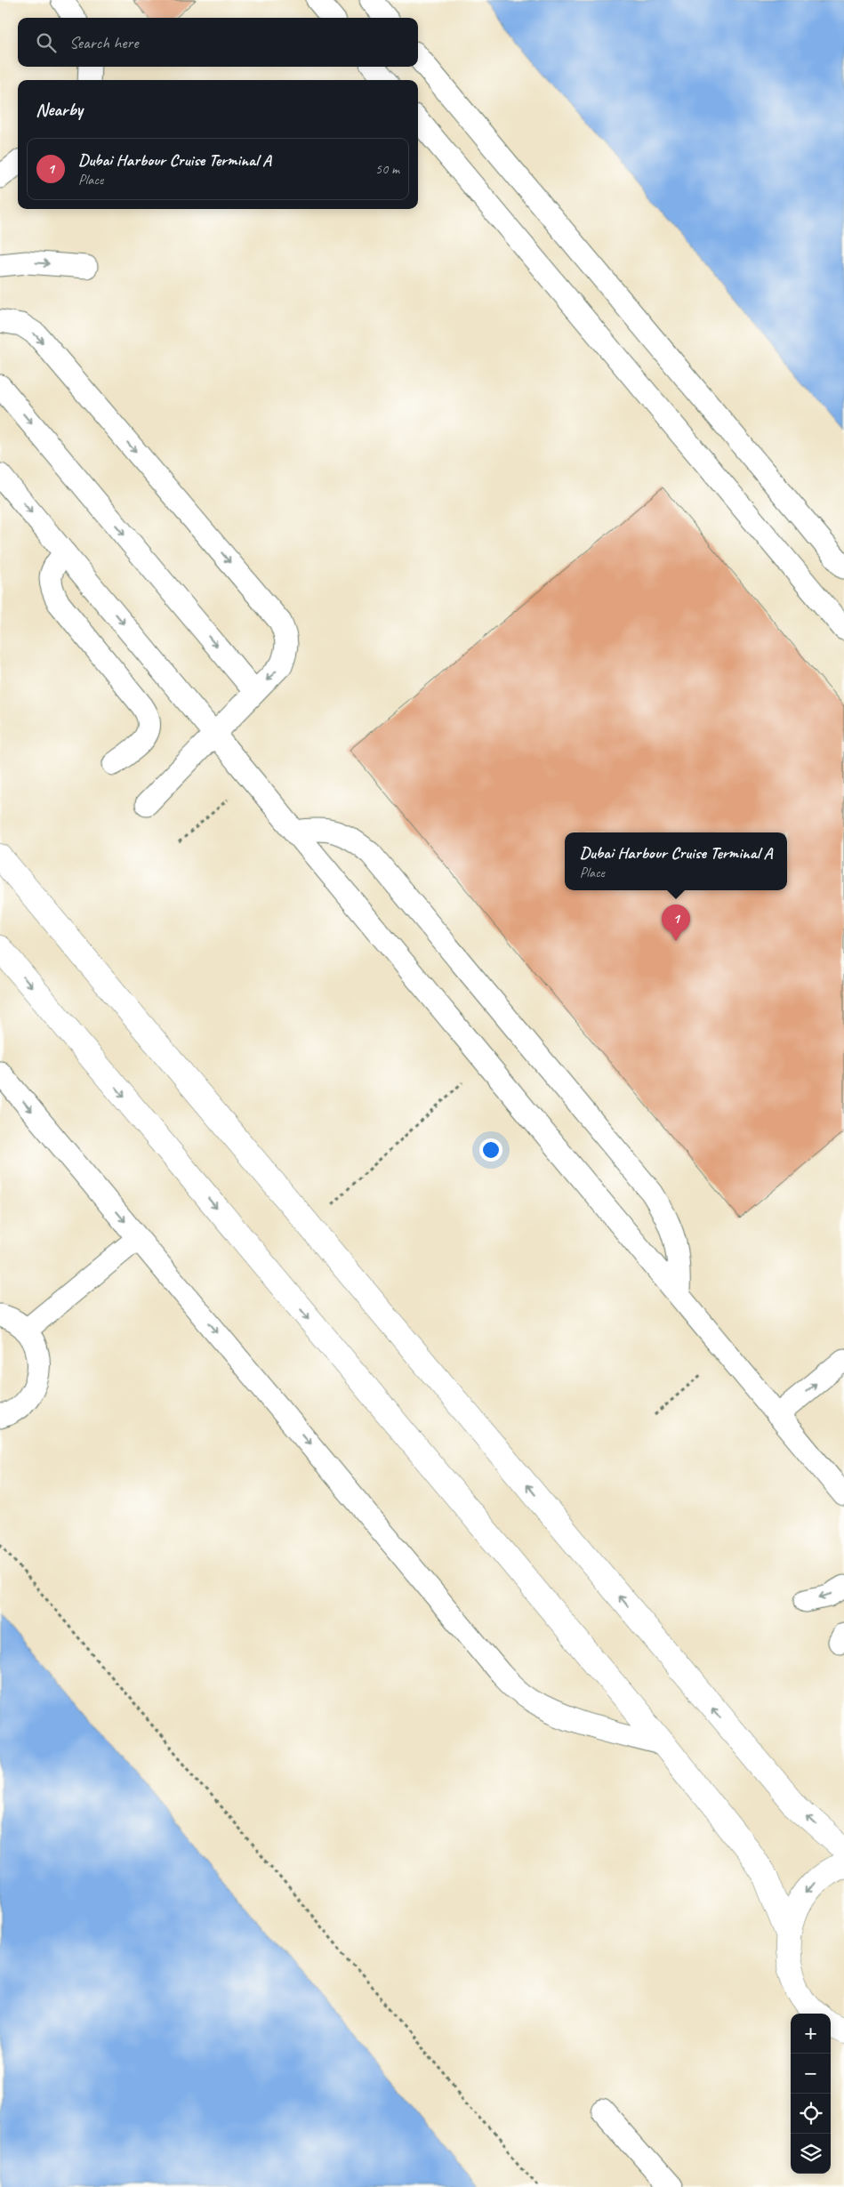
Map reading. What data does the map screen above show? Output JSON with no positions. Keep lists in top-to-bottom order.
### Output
{
  "page": {
    "search": "Search here",
    "heading": "Nearby",
    "list": [
      {
        "mark": "1",
        "name": "Dubai Harbour Cruise Terminal A",
        "note": "Place",
        "value": "50 m"
      }
    ],
    "popup": ["Dubai Harbour Cruise Terminal A", "Place"],
    "pins": "1",
    "map_buttons": ["+", "−"]
  }
}
